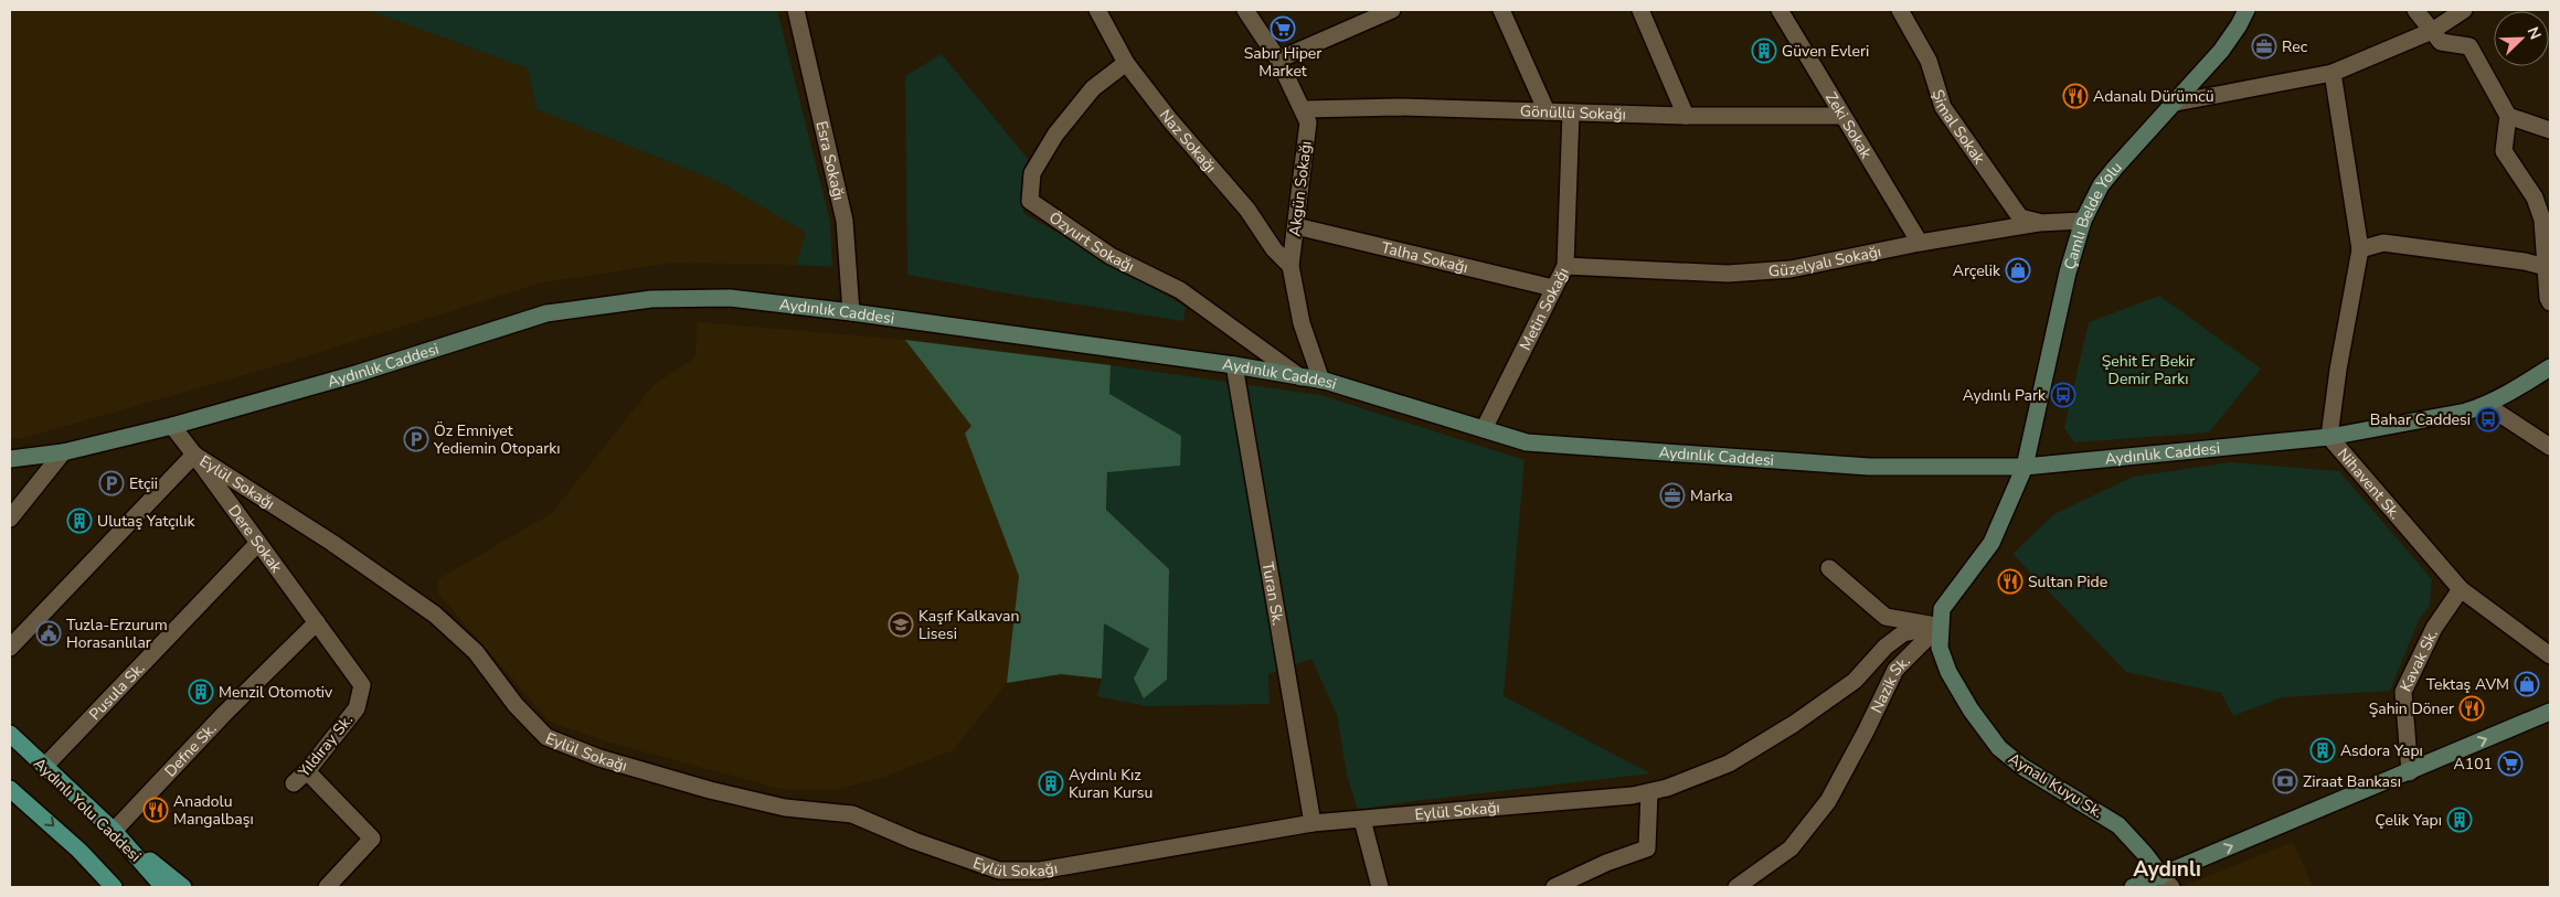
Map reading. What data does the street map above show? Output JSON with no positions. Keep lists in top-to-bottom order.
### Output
{
  "streets": {
    "main road": ["Aydınlı Yolu Caddesi"],
    "street": [
      "Gönüllü Sokağı",
      "Şimal Sokak",
      "Zeki Sokak",
      "Naz Sokağı",
      "Esra Sokağı",
      "Akgün Sokağı",
      "Çamlı Belde Yolu",
      "Özyurt Sokağı",
      "Talha Sokağı",
      "Güzelyalı Sokağı",
      "Metin Sokağı",
      "Aydınlık Caddesi",
      "Eylül Sokağı",
      "Nihavent Sk.",
      "Dere Sokak",
      "Turan Sk.",
      "Kavak Sk.",
      "Nazik Sk.",
      "Pusula Sk.",
      "Yıldıray Sk.",
      "Defne Sk.",
      "Aynalı Kuyu Sk."
    ]
  },
  "crossings": [
    ["Gönüllü Sokağı", "Zeki Sokak"],
    ["Gönüllü Sokağı", "Akgün Sokağı"],
    ["Gönüllü Sokağı", "Metin Sokağı"],
    ["Şimal Sokak", "Güzelyalı Sokağı"],
    ["Zeki Sokak", "Güzelyalı Sokağı"],
    ["Naz Sokağı", "Akgün Sokağı"],
    ["Naz Sokağı", "Özyurt Sokağı"],
    ["Esra Sokağı", "Aydınlık Caddesi"],
    ["Akgün Sokağı", "Talha Sokağı"],
    ["Akgün Sokağı", "Aydınlık Caddesi"],
    ["Çamlı Belde Yolu", "Güzelyalı Sokağı"],
    ["Çamlı Belde Yolu", "Aydınlık Caddesi"],
    ["Çamlı Belde Yolu", "Nazik Sk."],
    ["Özyurt Sokağı", "Aydınlık Caddesi"],
    ["Talha Sokağı", "Metin Sokağı"],
    ["Güzelyalı Sokağı", "Metin Sokağı"],
    ["Metin Sokağı", "Aydınlık Caddesi"],
    ["Aydınlık Caddesi", "Eylül Sokağı"],
    ["Aydınlık Caddesi", "Nihavent Sk."],
    ["Aydınlık Caddesi", "Turan Sk."],
    ["Aydınlık Caddesi", "Nazik Sk."],
    ["Eylül Sokağı", "Dere Sokak"],
    ["Eylül Sokağı", "Turan Sk."],
    ["Eylül Sokağı", "Nazik Sk."],
    ["Eylül Sokağı", "Aynalı Kuyu Sk."],
    ["Nihavent Sk.", "Kavak Sk."],
    ["Dere Sokak", "Pusula Sk."],
    ["Dere Sokak", "Yıldıray Sk."],
    ["Dere Sokak", "Defne Sk."],
    ["Nazik Sk.", "Aynalı Kuyu Sk."],
    ["Pusula Sk.", "Aydınlı Yolu Caddesi"],
    ["Yıldıray Sk.", "Defne Sk."],
    ["Defne Sk.", "Aydınlı Yolu Caddesi"]
  ],
  "districts": ["Aydınlı"],
  "parks": ["Şehit Er Bekir Demir Parkı"],
  "places": {
    "supermarket": ["Sabır Hiper Market", "A101"],
    "office": ["Rec", "Marka"],
    "building": [
      "Güven Evleri",
      "Ulutaş Yatçılık",
      "Menzil Otomotiv",
      "Asdora Yapı",
      "Aydınlı Kız Kuran Kursu",
      "Çelik Yapı"
    ],
    "restaurant": [
      "Adanalı Dürümcü",
      "Sultan Pide",
      "Şahin Döner",
      "Anadolu Mangalbaşı"
    ],
    "shop": ["Arçelik", "Tektaş AVM"],
    "bus stop": ["Aydınlı Park", "Bahar Caddesi"],
    "parking": ["Öz Emniyet Yediemin Otoparkı", "Etçii"],
    "school or university": ["Kaşıf Kalkavan Lisesi"],
    "public building": ["Tuzla-Erzurum Horasanlılar"],
    "bank": ["Ziraat Bankası"]
  },
  "north": "top right"
}
